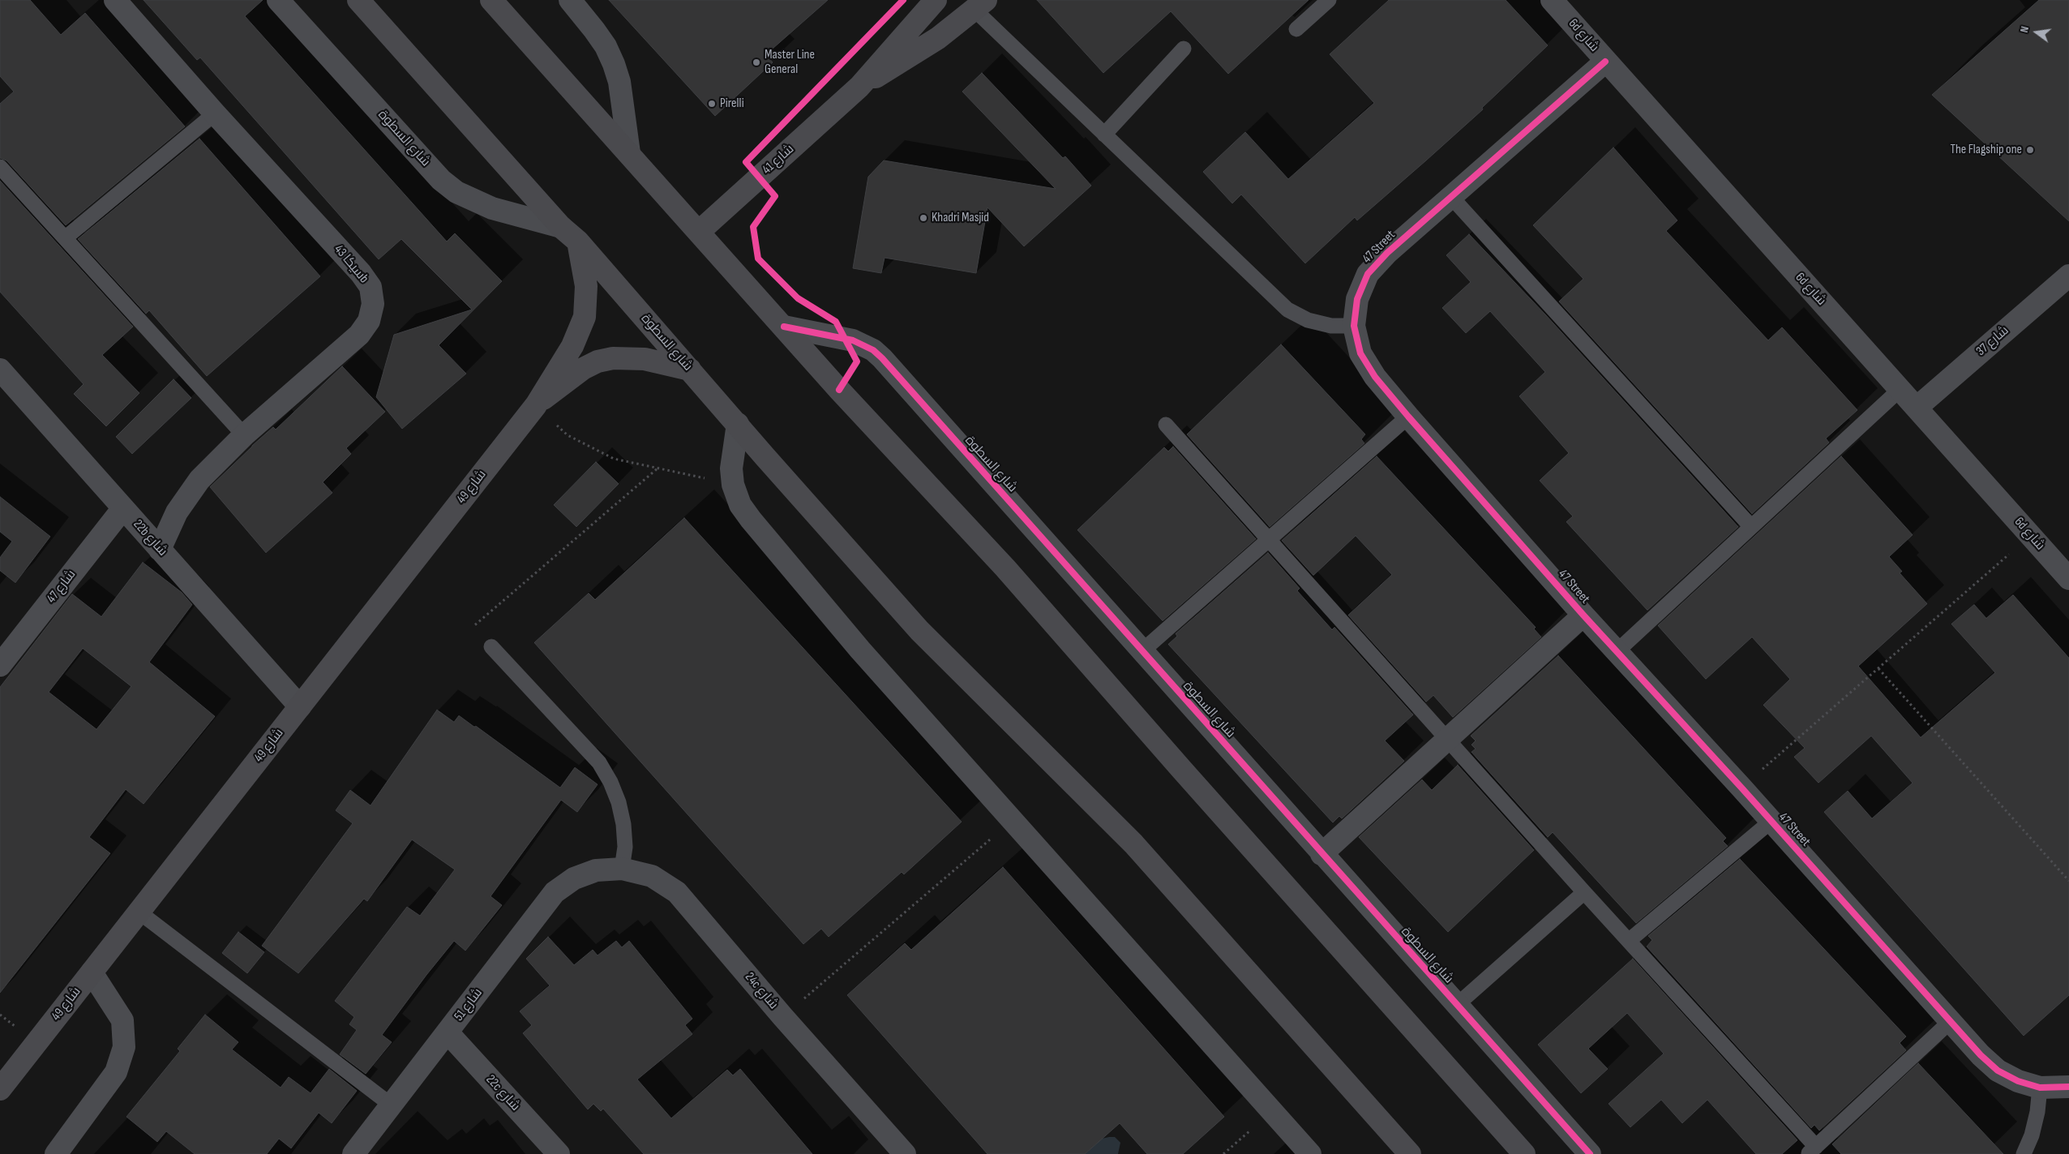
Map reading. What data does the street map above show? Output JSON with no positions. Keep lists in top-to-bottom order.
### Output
{
  "streets": {
    "main road": ["شارع السطوة", "شارع 41", "شارع 49"],
    "street": [
      "6d شارع",
      "47 Street",
      "سيكا 43b",
      "شارع 37",
      "22b شارع",
      "شارع 47",
      "24c شارع",
      "شارع 51",
      "22c شارع"
    ]
  },
  "crossings": [
    ["6d شارع", "47 Street"],
    ["6d شارع", "شارع 37"],
    ["شارع السطوة", "شارع 49"],
    ["سيكا 43b", "22b شارع"],
    ["شارع 49", "22b شارع"],
    ["22b شارع", "شارع 47"],
    ["24c شارع", "شارع 51"],
    ["شارع 51", "22c شارع"]
  ],
  "places": [
    "Master Line General",
    "Pirelli",
    "The Flagship one",
    "Khadri Masjid"
  ],
  "north": "left"
}
